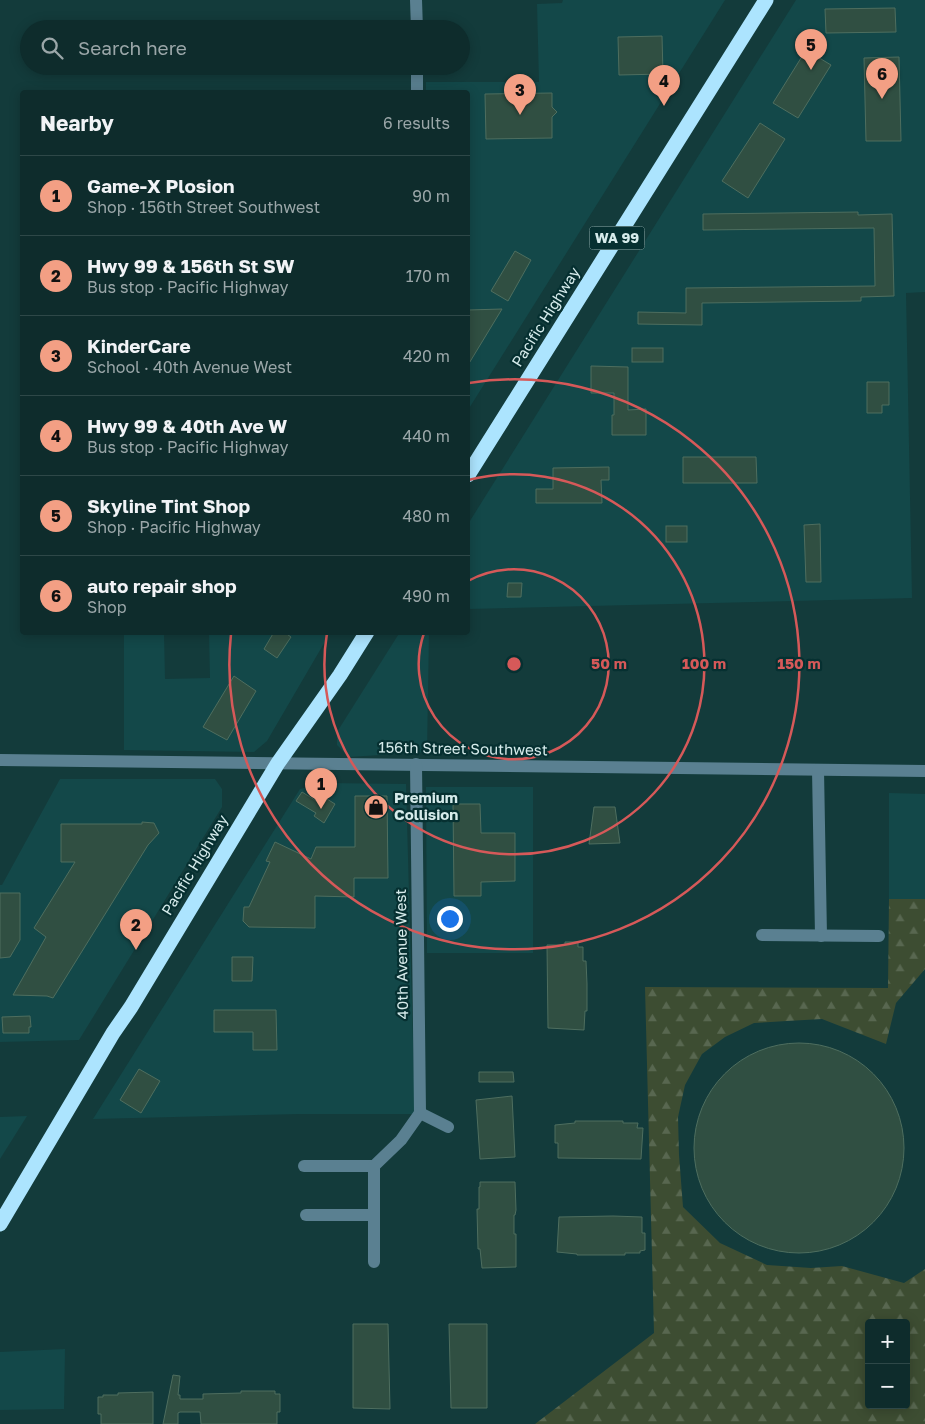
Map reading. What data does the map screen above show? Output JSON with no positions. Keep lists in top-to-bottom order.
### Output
{
  "streets": {
    "highway": ["WA 99", "Pacific Highway"],
    "street": ["156th Street Southwest", "40th Avenue West"]
  },
  "crossings": [
    ["Pacific Highway", "156th Street Southwest"],
    ["156th Street Southwest", "40th Avenue West"]
  ],
  "places": {
    "shop": ["Premium Collision"]
  },
  "page": {
    "search": "Search here",
    "pins": [
      "5",
      "6",
      "4",
      "3",
      "1",
      "2"
    ],
    "heading": ["Nearby", "6 results"],
    "list": [
      {
        "mark": "1",
        "name": "Game-X Plosion",
        "note": "Shop · 156th Street Southwest",
        "value": "90 m"
      },
      {
        "mark": "2",
        "name": "Hwy 99 & 156th St SW",
        "note": "Bus stop · Pacific Highway",
        "value": "170 m"
      },
      {
        "mark": "3",
        "name": "KinderCare",
        "note": "School · 40th Avenue West",
        "value": "420 m"
      },
      {
        "mark": "4",
        "name": "Hwy 99 & 40th Ave W",
        "note": "Bus stop · Pacific Highway",
        "value": "440 m"
      },
      {
        "mark": "5",
        "name": "Skyline Tint Shop",
        "note": "Shop · Pacific Highway",
        "value": "480 m"
      },
      {
        "mark": "6",
        "name": "auto repair shop",
        "note": "Shop",
        "value": "490 m"
      }
    ],
    "map_buttons": ["+", "−"]
  },
  "rings": ["50 m", "100 m", "150 m"]
}
